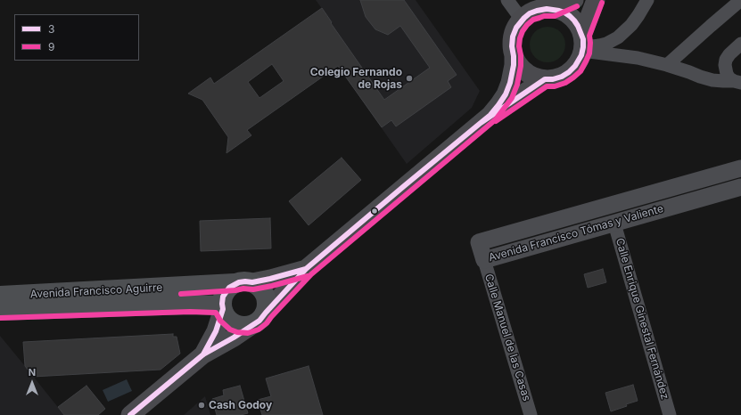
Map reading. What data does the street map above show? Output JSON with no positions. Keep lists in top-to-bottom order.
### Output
{
  "streets": {
    "main road": ["Avenida Francisco Aguirre"],
    "street": ["Avenida Francisco Tómas y Valiente", "Calle Enrique Ginestal Fernández", "Calle Manuel de las Casas"]
  },
  "crossings": [
    ["Avenida Francisco Tómas y Valiente", "Calle Enrique Ginestal Fernández"],
    ["Avenida Francisco Tómas y Valiente", "Calle Manuel de las Casas"]
  ],
  "places": ["Colegio Fernando de Rojas", "Cash Godoy"],
  "lines": ["transit line 9", "transit line 3"],
  "legend": ["3", "9"],
  "north": "top"
}
